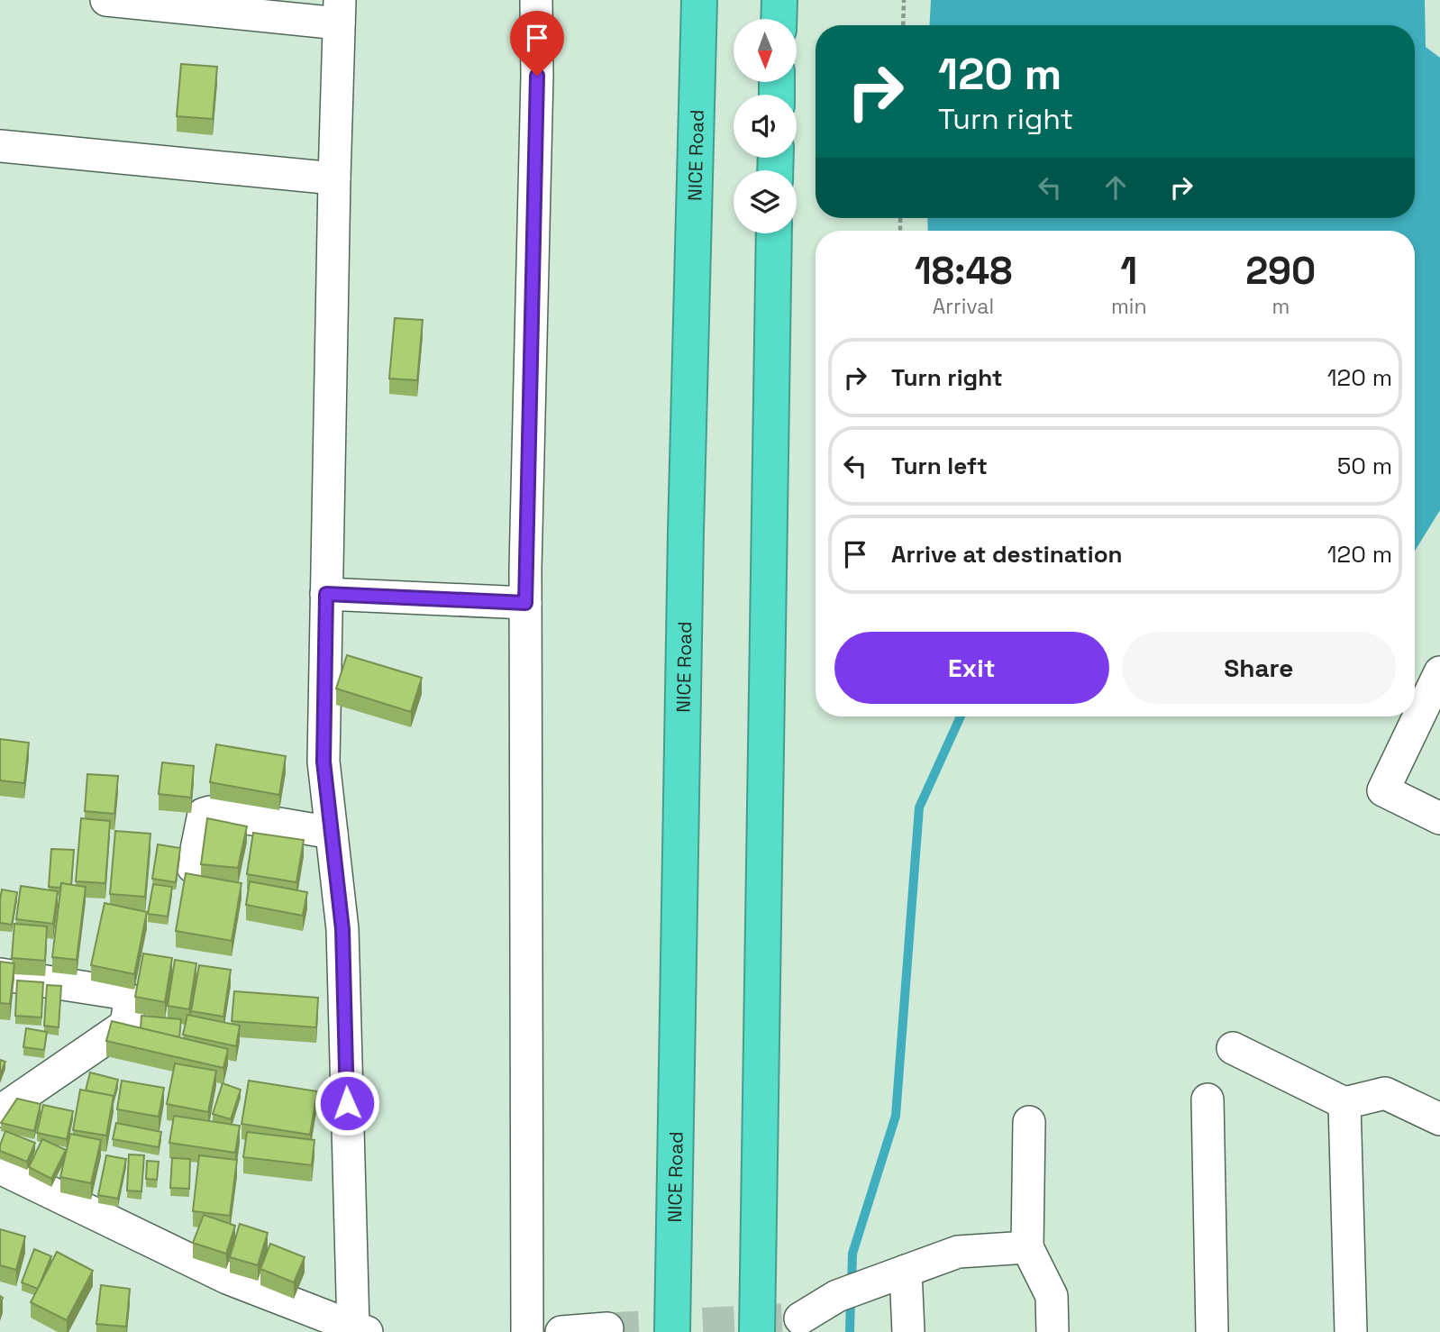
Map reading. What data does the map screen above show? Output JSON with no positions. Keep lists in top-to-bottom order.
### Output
{
  "streets": {
    "highway": ["NICE Road"]
  },
  "north": "bottom",
  "page": {
    "turn": ["120 m", "Turn right"],
    "eta": [
      "18:48",
      "Arrival",
      "1",
      "min",
      "290",
      "m"
    ],
    "list": [
      {
        "name": "Turn right",
        "value": "120 m"
      },
      {
        "name": "Turn left",
        "value": "50 m"
      },
      {
        "name": "Arrive at destination",
        "value": "120 m"
      }
    ],
    "buttons": ["Exit", "Share"]
  }
}
